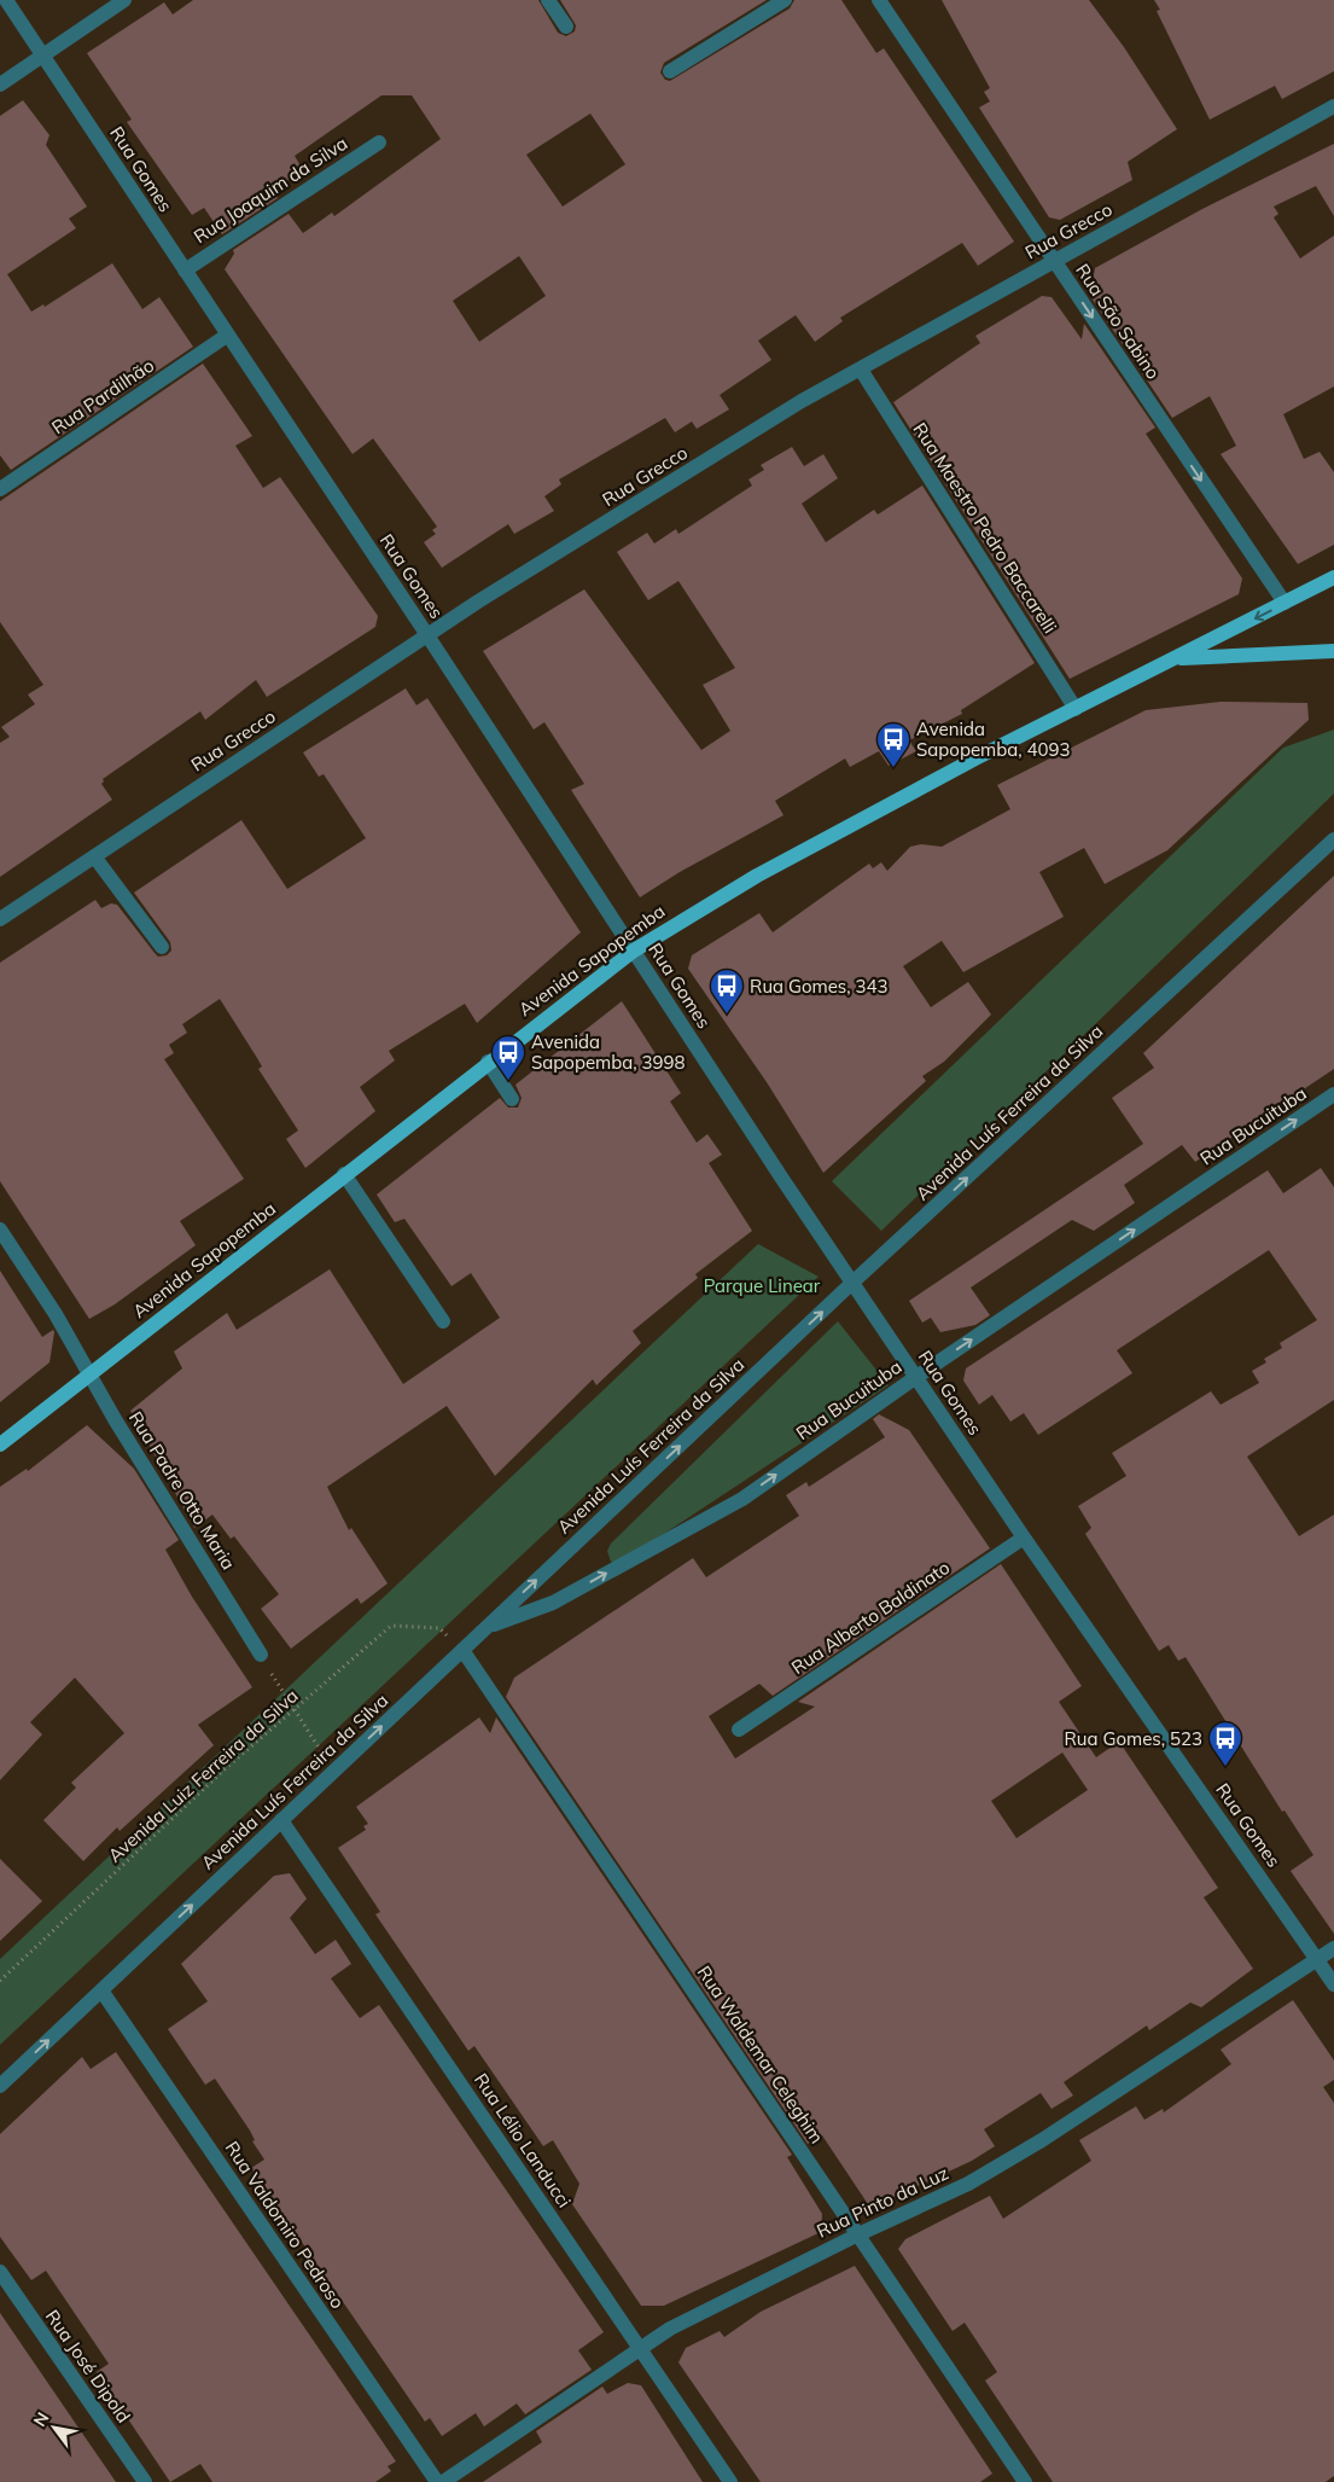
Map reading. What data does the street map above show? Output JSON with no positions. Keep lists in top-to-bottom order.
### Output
{
  "streets": {
    "main road": ["Avenida Sapopemba"],
    "street": [
      "Rua Gomes",
      "Rua Joaquim da Silva",
      "Rua Grecco",
      "Rua São Sabino",
      "Rua Pardilhão",
      "Rua Maestro Pedro Baccarelli",
      "Avenida Luís Ferreira da Silva",
      "Rua Bucuituba",
      "Rua Padre Otto Maria",
      "Rua Alberto Baldinato",
      "Rua Waldemar Celeghim",
      "Rua Lélio Landucci",
      "Rua Pinto da Luz",
      "Rua Valdomiro Pedroso",
      "Rua José Dipold"
    ],
    "path": ["Avenida Luiz Ferreira da Silva"]
  },
  "crossings": [
    ["Rua Gomes", "Rua Joaquim da Silva"],
    ["Rua Gomes", "Rua Grecco"],
    ["Rua Gomes", "Rua Pardilhão"],
    ["Rua Gomes", "Avenida Sapopemba"],
    ["Rua Gomes", "Avenida Luís Ferreira da Silva"],
    ["Rua Gomes", "Rua Bucuituba"],
    ["Rua Gomes", "Rua Alberto Baldinato"],
    ["Rua Gomes", "Rua Pinto da Luz"],
    ["Rua Grecco", "Rua São Sabino"],
    ["Rua Grecco", "Rua Maestro Pedro Baccarelli"],
    ["Rua São Sabino", "Avenida Sapopemba"],
    ["Rua Maestro Pedro Baccarelli", "Avenida Sapopemba"],
    ["Avenida Sapopemba", "Rua Padre Otto Maria"],
    ["Avenida Luís Ferreira da Silva", "Rua Bucuituba"],
    ["Avenida Luís Ferreira da Silva", "Rua Waldemar Celeghim"],
    ["Avenida Luís Ferreira da Silva", "Rua Lélio Landucci"],
    ["Avenida Luís Ferreira da Silva", "Rua Valdomiro Pedroso"],
    ["Rua Waldemar Celeghim", "Rua Pinto da Luz"],
    ["Rua Lélio Landucci", "Rua Pinto da Luz"]
  ],
  "one_way": ["Rua São Sabino", "Avenida Luís Ferreira da Silva", "Rua Bucuituba"],
  "parks": ["Parque Linear"],
  "places": {
    "bus stop": [
      "Avenida Sapopemba, 4093",
      "Rua Gomes, 343",
      "Avenida Sapopemba, 3998",
      "Rua Gomes, 523"
    ]
  },
  "north": "top left"
}
